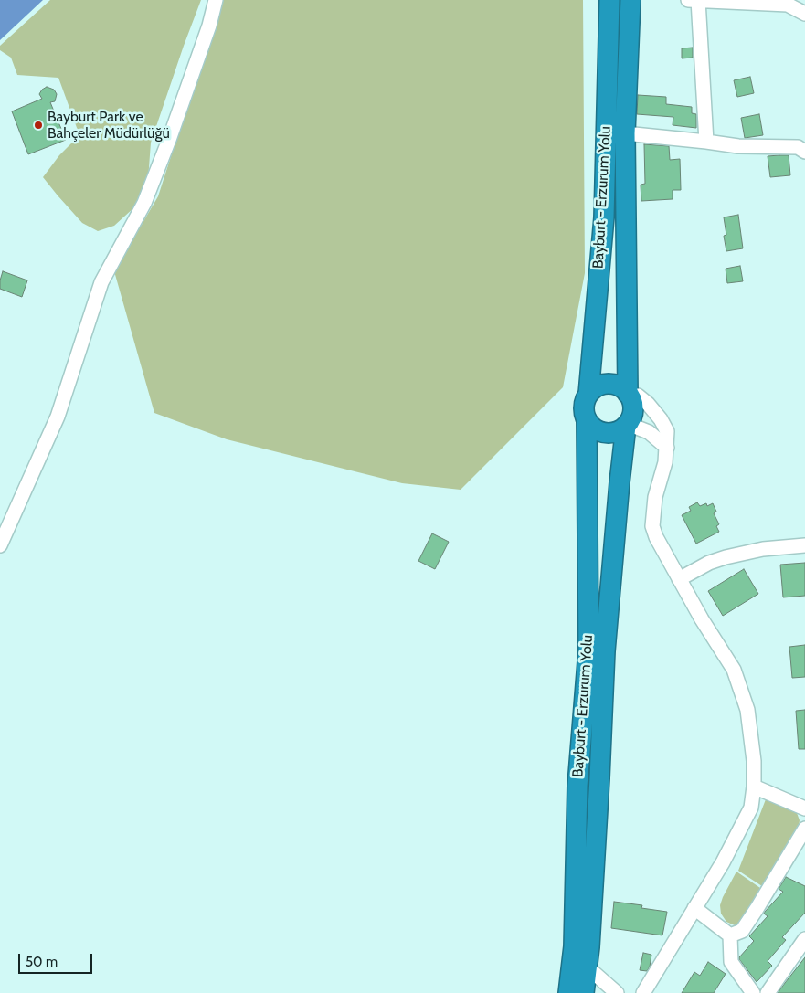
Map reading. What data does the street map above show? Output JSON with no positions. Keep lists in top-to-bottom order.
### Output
{
  "streets": {
    "highway": ["Bayburt - Erzurum Yolu"]
  },
  "places": ["Bayburt Park ve Bahçeler Müdürlüğü"],
  "scale_bar": "50 m"
}
